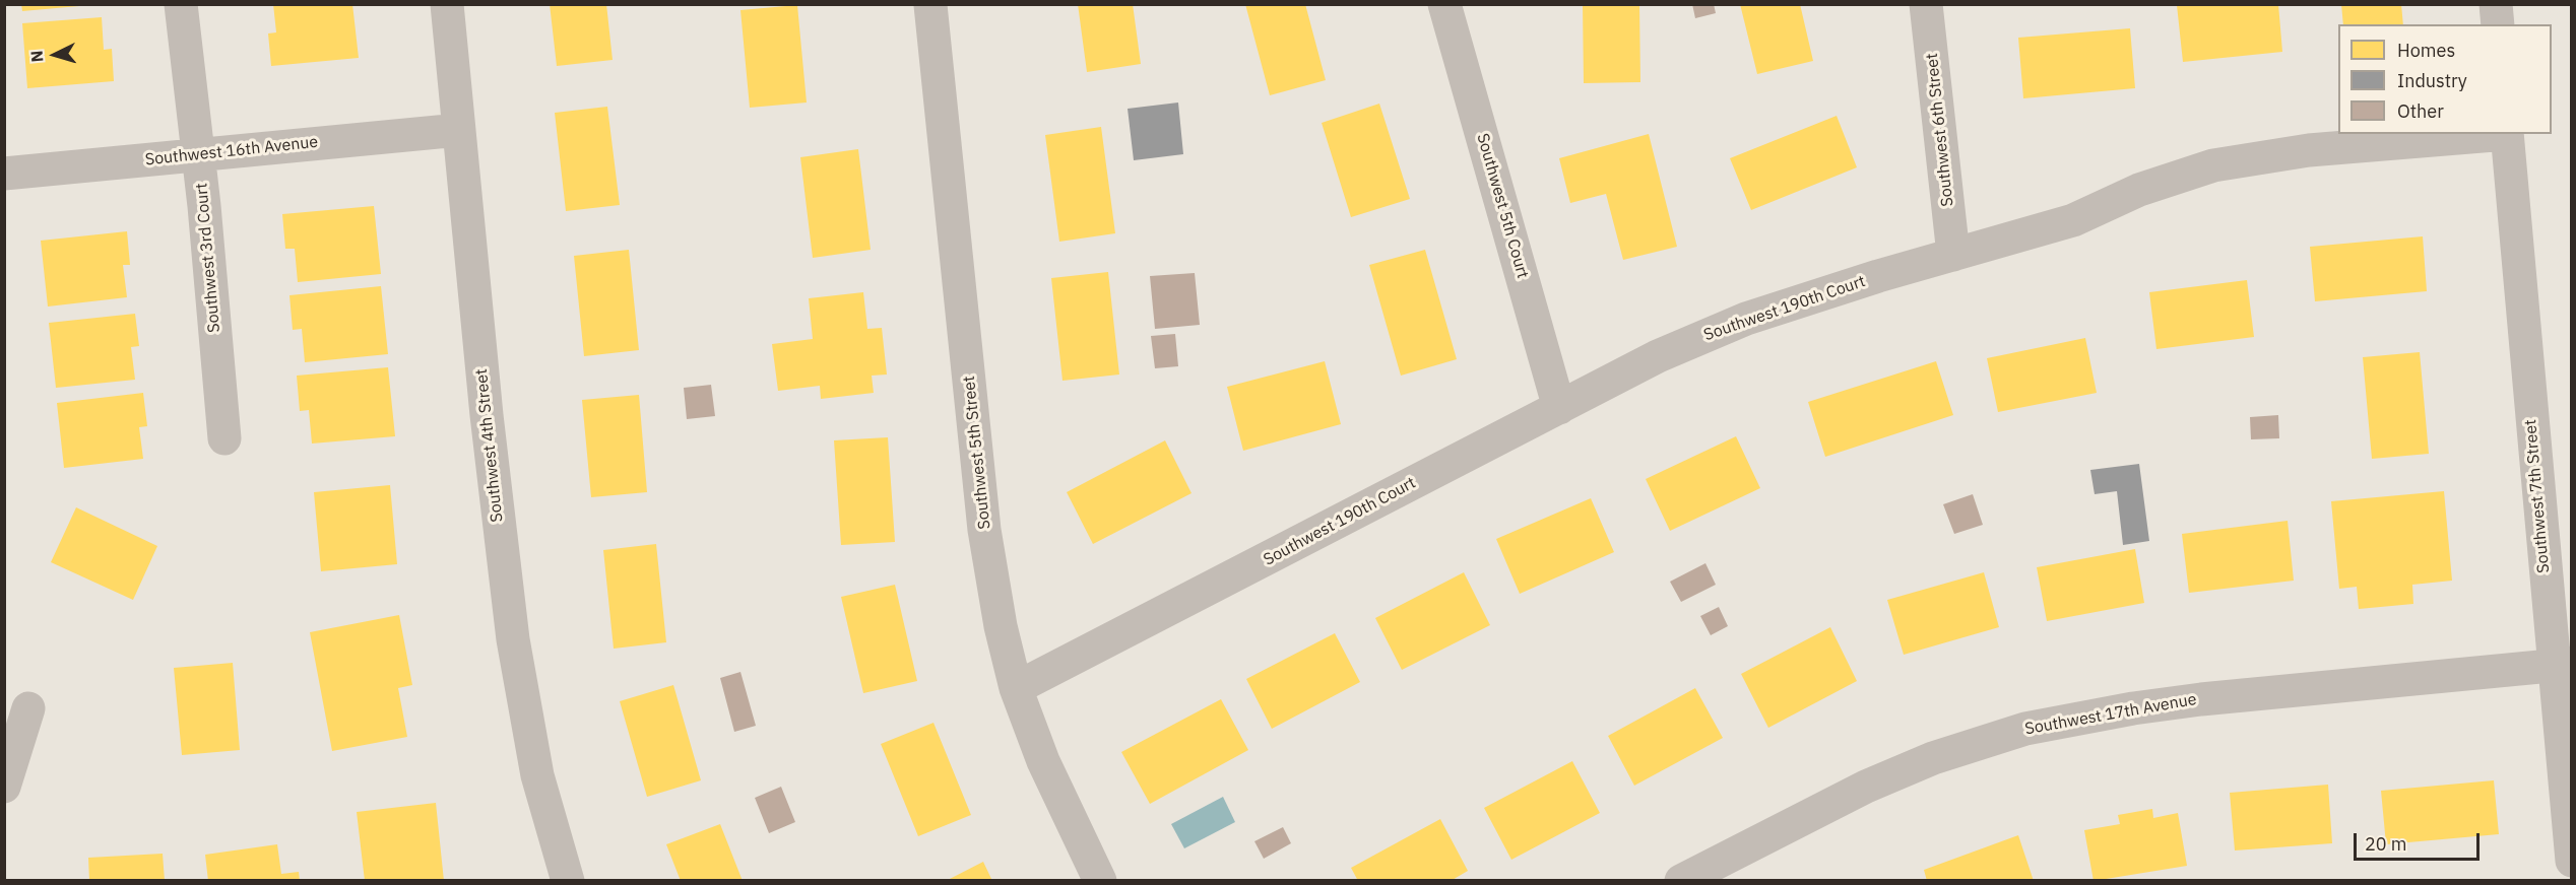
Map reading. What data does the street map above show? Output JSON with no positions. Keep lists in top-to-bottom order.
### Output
{
  "streets": {
    "street": [
      "Southwest 6th Street",
      "Southwest 16th Avenue",
      "Southwest 5th Court",
      "Southwest 3rd Court",
      "Southwest 190th Court",
      "Southwest 4th Street",
      "Southwest 5th Street",
      "Southwest 7th Street",
      "Southwest 17th Avenue"
    ]
  },
  "crossings": [
    ["Southwest 6th Street", "Southwest 190th Court"],
    ["Southwest 16th Avenue", "Southwest 3rd Court"],
    ["Southwest 16th Avenue", "Southwest 4th Street"],
    ["Southwest 5th Court", "Southwest 190th Court"],
    ["Southwest 190th Court", "Southwest 5th Street"],
    ["Southwest 7th Street", "Southwest 17th Avenue"]
  ],
  "legend": ["Homes", "Industry", "Other"],
  "scale_bar": "20 m",
  "north": "left"
}
